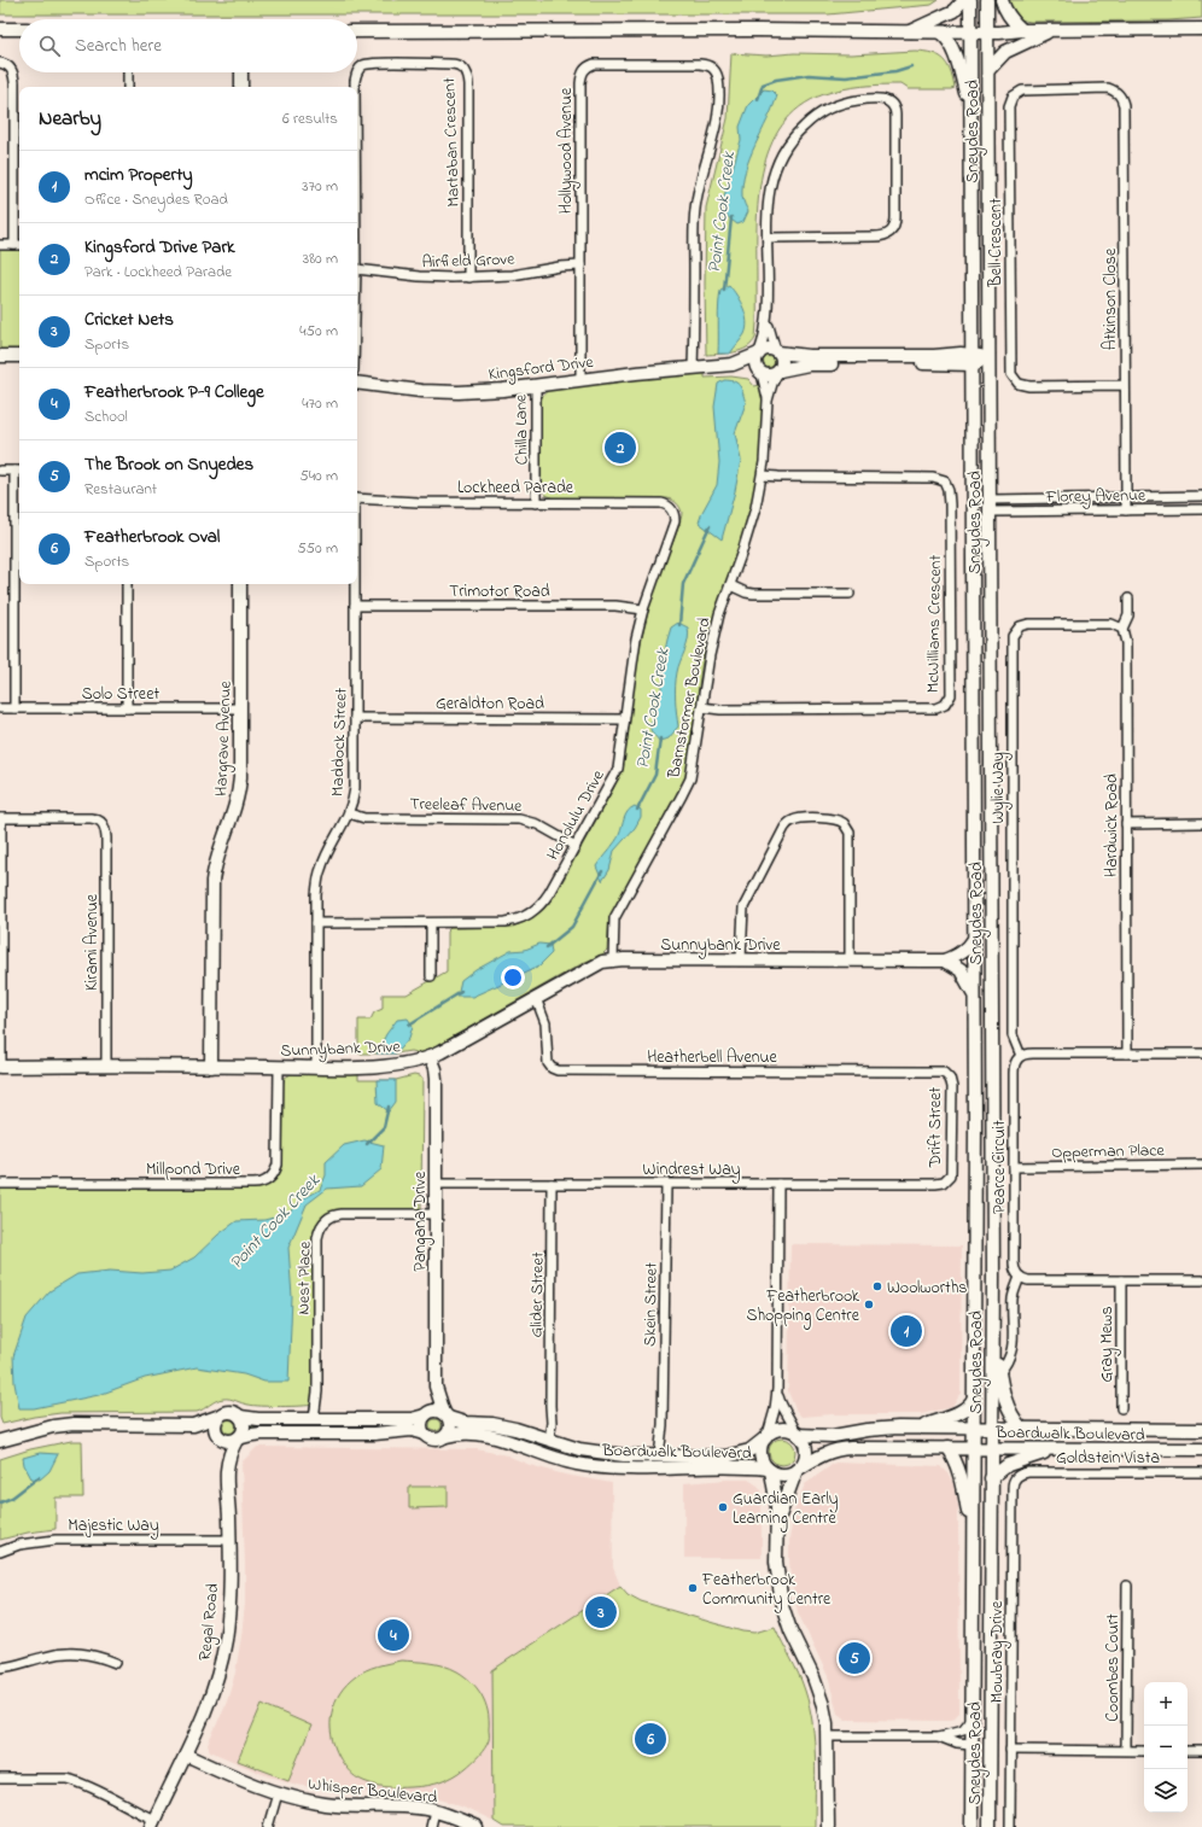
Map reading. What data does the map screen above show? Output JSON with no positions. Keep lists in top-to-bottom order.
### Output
{
  "streets": {
    "street": [
      "Sneydes Road",
      "Martaban Crescent",
      "Hollywood Avenue",
      "Bell Crescent",
      "Airfield Grove",
      "Atkinson Close",
      "Kingsford Drive",
      "Chilla Lane",
      "Lockheed Parade",
      "Florey Avenue",
      "Trimotor Road",
      "McWilliams Crescent",
      "Solo Street",
      "Barnstormer Boulevard",
      "Geraldton Road",
      "Hargrave Avenue",
      "Maddock Street",
      "Wylie Way",
      "Treeleaf Avenue",
      "Honolulu Drive",
      "Hardwick Road",
      "Kirami Avenue",
      "Sunnybank Drive",
      "Heatherbell Avenue",
      "Drift Street",
      "Opperman Place",
      "Pearce Circuit",
      "Millpond Drive",
      "Windrest Way",
      "Pangana Drive",
      "Nest Place",
      "Glider Street",
      "Skein Street",
      "Gray Mews",
      "Boardwalk Boulevard",
      "Goldstein Vista",
      "Majestic Way",
      "Regal Road",
      "Mowbray Drive",
      "Coombes Court",
      "Whisper Boulevard"
    ]
  },
  "crossings": [
    ["Sneydes Road", "Florey Avenue"],
    ["Sneydes Road", "Boardwalk Boulevard"],
    ["Martaban Crescent", "Airfield Grove"],
    ["Hollywood Avenue", "Airfield Grove"],
    ["Hollywood Avenue", "Kingsford Drive"],
    ["Bell Crescent", "Atkinson Close"],
    ["Atkinson Close", "Florey Avenue"],
    ["Kingsford Drive", "Chilla Lane"],
    ["Kingsford Drive", "Barnstormer Boulevard"],
    ["Chilla Lane", "Lockheed Parade"],
    ["Lockheed Parade", "Honolulu Drive"],
    ["Trimotor Road", "Maddock Street"],
    ["Trimotor Road", "Honolulu Drive"],
    ["McWilliams Crescent", "Barnstormer Boulevard"],
    ["Solo Street", "Hargrave Avenue"],
    ["Barnstormer Boulevard", "Sunnybank Drive"],
    ["Geraldton Road", "Maddock Street"],
    ["Geraldton Road", "Honolulu Drive"],
    ["Hargrave Avenue", "Sunnybank Drive"],
    ["Maddock Street", "Treeleaf Avenue"],
    ["Maddock Street", "Honolulu Drive"],
    ["Maddock Street", "Sunnybank Drive"],
    ["Wylie Way", "Hardwick Road"],
    ["Wylie Way", "Pearce Circuit"],
    ["Treeleaf Avenue", "Honolulu Drive"],
    ["Kirami Avenue", "Sunnybank Drive"],
    ["Sunnybank Drive", "Heatherbell Avenue"],
    ["Sunnybank Drive", "Millpond Drive"],
    ["Sunnybank Drive", "Pangana Drive"],
    ["Heatherbell Avenue", "Drift Street"],
    ["Drift Street", "Windrest Way"],
    ["Opperman Place", "Pearce Circuit"],
    ["Windrest Way", "Pangana Drive"],
    ["Windrest Way", "Glider Street"],
    ["Windrest Way", "Skein Street"],
    ["Pangana Drive", "Nest Place"],
    ["Pangana Drive", "Boardwalk Boulevard"],
    ["Glider Street", "Boardwalk Boulevard"],
    ["Skein Street", "Boardwalk Boulevard"],
    ["Goldstein Vista", "Mowbray Drive"],
    ["Majestic Way", "Regal Road"],
    ["Regal Road", "Whisper Boulevard"]
  ],
  "water": ["Point Cook Creek"],
  "places": [
    "Woolworths",
    "Featherbrook Shopping Centre",
    "Guardian Early Learning Centre",
    "Featherbrook Community Centre"
  ],
  "page": {
    "search": "Search here",
    "heading": ["Nearby", "6 results"],
    "list": [
      {
        "mark": "1",
        "name": "mcim Property",
        "note": "Office · Sneydes Road",
        "value": "370 m"
      },
      {
        "mark": "2",
        "name": "Kingsford Drive Park",
        "note": "Park · Lockheed Parade",
        "value": "380 m"
      },
      {
        "mark": "3",
        "name": "Cricket Nets",
        "note": "Sports",
        "value": "450 m"
      },
      {
        "mark": "4",
        "name": "Featherbrook P-9 College",
        "note": "School",
        "value": "470 m"
      },
      {
        "mark": "5",
        "name": "The Brook on Snyedes",
        "note": "Restaurant",
        "value": "540 m"
      },
      {
        "mark": "6",
        "name": "Featherbrook Oval",
        "note": "Sports",
        "value": "550 m"
      }
    ],
    "pins": [
      "2",
      "1",
      "3",
      "4",
      "5",
      "6"
    ],
    "map_buttons": ["+", "−"]
  }
}
